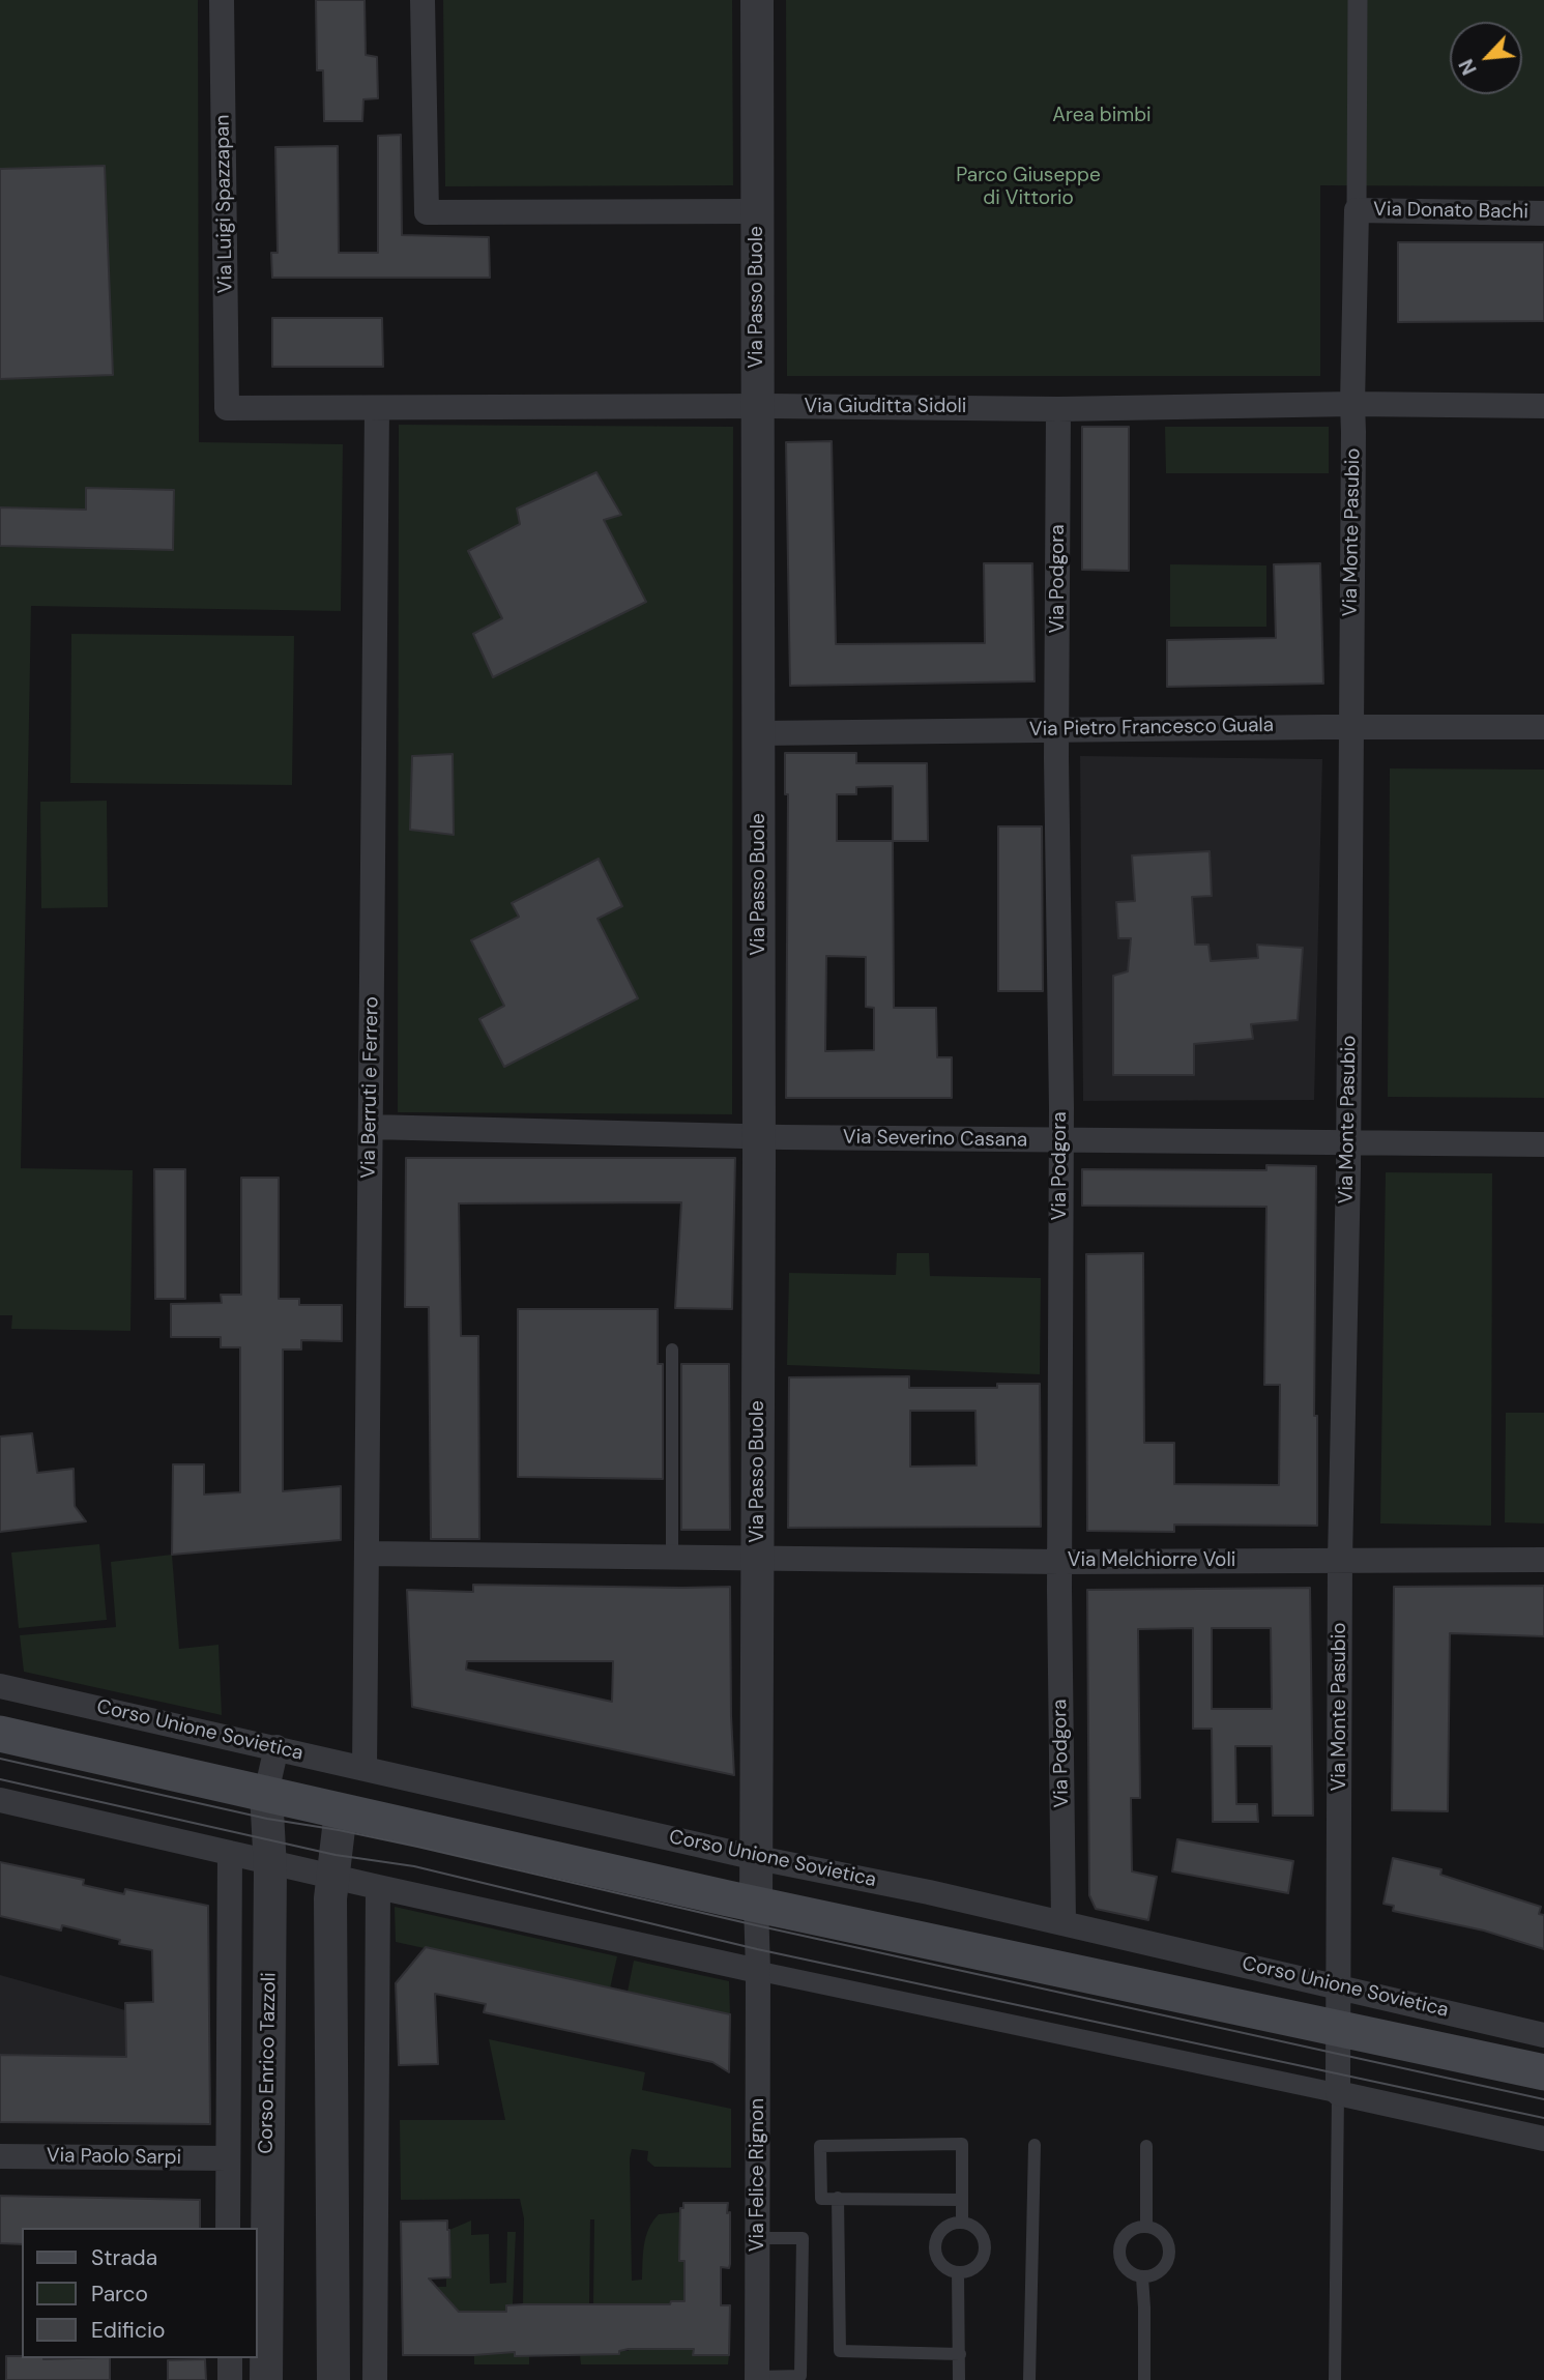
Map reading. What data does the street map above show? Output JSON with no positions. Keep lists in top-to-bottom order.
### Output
{
  "streets": {
    "main road": ["Corso Unione Sovietica"],
    "street": [
      "Via Luigi Spazzapan",
      "Via Donato Bachi",
      "Via Passo Buole",
      "Via Giuditta Sidoli",
      "Via Monte Pasubio",
      "Via Podgora",
      "Via Pietro Francesco Guala",
      "Via Berruti e Ferrero",
      "Via Severino Casana",
      "Via Melchiorre Voli",
      "Corso Enrico Tazzoli",
      "Via Paolo Sarpi",
      "Via Felice Rignon"
    ]
  },
  "crossings": [
    ["Via Luigi Spazzapan", "Via Giuditta Sidoli"],
    ["Via Donato Bachi", "Via Monte Pasubio"],
    ["Via Passo Buole", "Via Giuditta Sidoli"],
    ["Via Passo Buole", "Via Pietro Francesco Guala"],
    ["Via Passo Buole", "Via Berruti e Ferrero"],
    ["Via Passo Buole", "Via Severino Casana"],
    ["Via Passo Buole", "Via Melchiorre Voli"],
    ["Via Passo Buole", "Corso Unione Sovietica"],
    ["Via Giuditta Sidoli", "Via Monte Pasubio"],
    ["Via Giuditta Sidoli", "Via Podgora"],
    ["Via Giuditta Sidoli", "Via Berruti e Ferrero"],
    ["Via Monte Pasubio", "Via Pietro Francesco Guala"],
    ["Via Monte Pasubio", "Via Severino Casana"],
    ["Via Monte Pasubio", "Via Melchiorre Voli"],
    ["Via Monte Pasubio", "Corso Unione Sovietica"],
    ["Via Podgora", "Via Pietro Francesco Guala"],
    ["Via Podgora", "Via Severino Casana"],
    ["Via Podgora", "Via Melchiorre Voli"],
    ["Via Podgora", "Corso Unione Sovietica"],
    ["Via Berruti e Ferrero", "Via Severino Casana"],
    ["Via Berruti e Ferrero", "Corso Unione Sovietica"],
    ["Corso Unione Sovietica", "Corso Enrico Tazzoli"],
    ["Corso Enrico Tazzoli", "Via Paolo Sarpi"]
  ],
  "parks": ["Area bimbi", "Parco Giuseppe di Vittorio"],
  "legend": ["Strada", "Parco", "Edificio"],
  "north": "bottom left"
}
